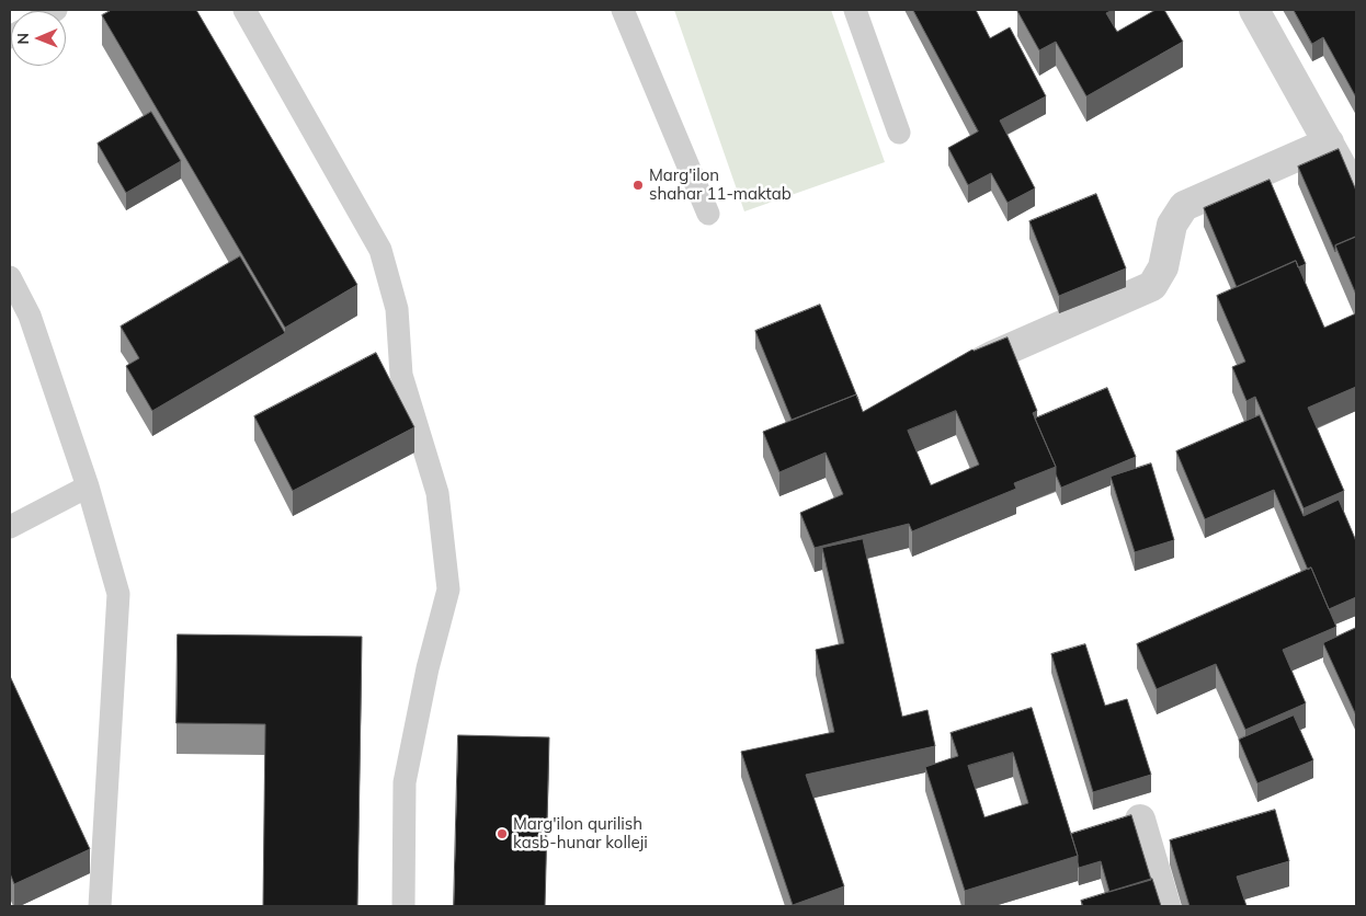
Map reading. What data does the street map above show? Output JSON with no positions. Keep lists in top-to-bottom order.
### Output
{
  "places": ["Marg'ilon shahar 11-maktab", "Marg'ilon qurilish kasb-hunar kolleji"],
  "north": "left"
}
